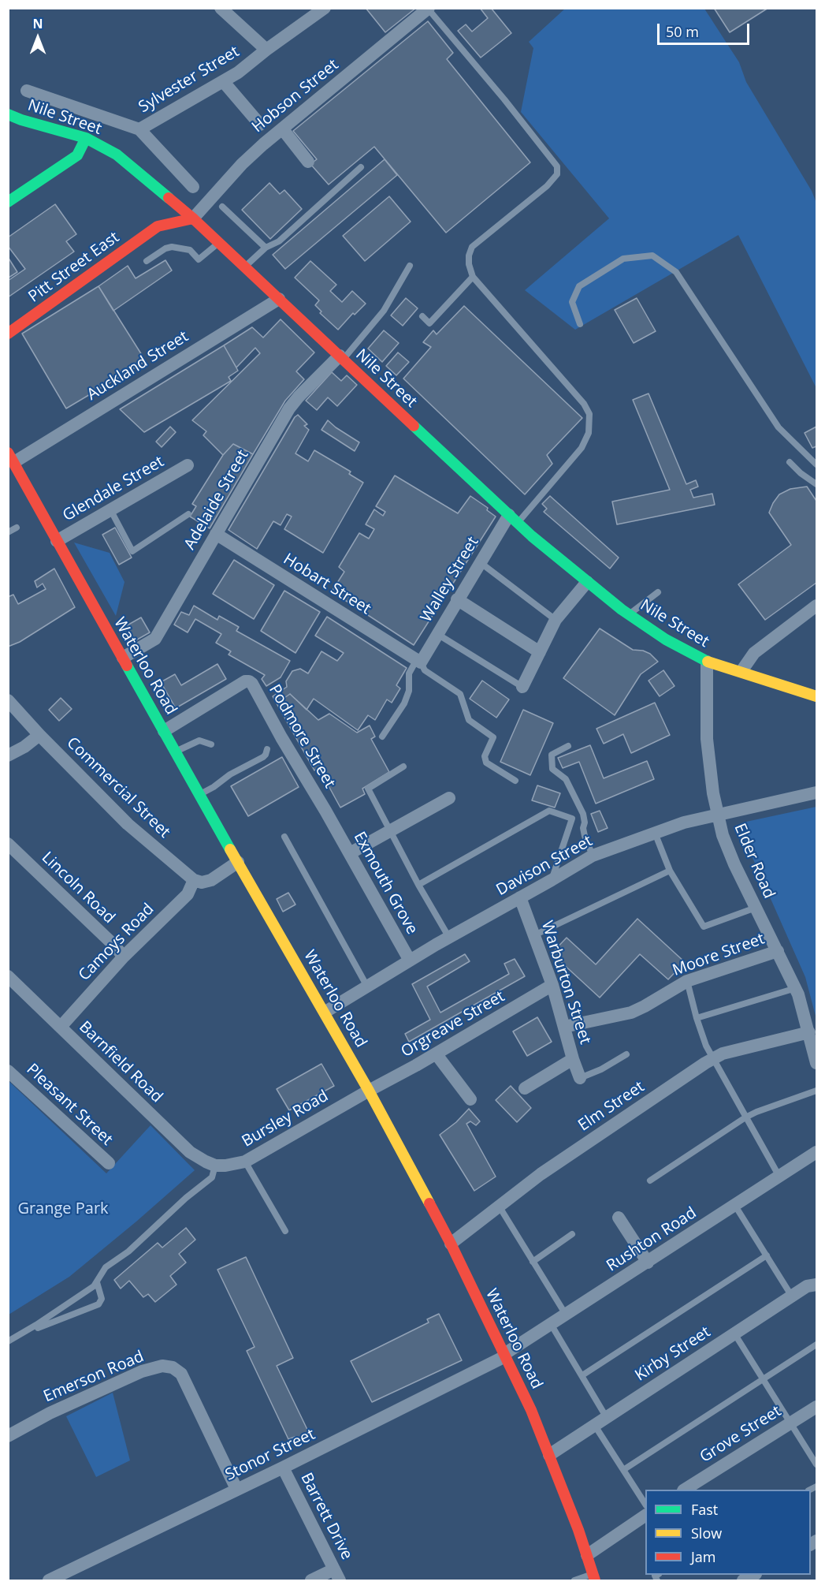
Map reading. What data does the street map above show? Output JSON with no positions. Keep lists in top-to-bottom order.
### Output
{
  "streets": {
    "main road": ["Nile Street", "Pitt Street East", "Waterloo Road"],
    "street": [
      "Sylvester Street",
      "Hobson Street",
      "Auckland Street",
      "Glendale Street",
      "Adelaide Street",
      "Walley Street",
      "Hobart Street",
      "Podmore Street",
      "Commercial Street",
      "Elder Road",
      "Davison Street",
      "Exmouth Grove",
      "Lincoln Road",
      "Camoys Road",
      "Moore Street",
      "Warburton Street",
      "Orgreave Street",
      "Barnfield Road",
      "Pleasant Street",
      "Elm Street",
      "Bursley Road",
      "Rushton Road",
      "Kirby Street",
      "Emerson Road",
      "Grove Street",
      "Stonor Street",
      "Barrett Drive"
    ]
  },
  "crossings": [
    ["Hobson Street", "Nile Street"],
    ["Hobson Street", "Pitt Street East"],
    ["Nile Street", "Pitt Street East"],
    ["Nile Street", "Auckland Street"],
    ["Nile Street", "Adelaide Street"],
    ["Nile Street", "Walley Street"],
    ["Nile Street", "Elder Road"],
    ["Auckland Street", "Waterloo Road"],
    ["Glendale Street", "Waterloo Road"],
    ["Adelaide Street", "Hobart Street"],
    ["Adelaide Street", "Waterloo Road"],
    ["Walley Street", "Hobart Street"],
    ["Waterloo Road", "Podmore Street"],
    ["Waterloo Road", "Davison Street"],
    ["Waterloo Road", "Orgreave Street"],
    ["Waterloo Road", "Elm Street"],
    ["Waterloo Road", "Bursley Road"],
    ["Waterloo Road", "Rushton Road"],
    ["Waterloo Road", "Kirby Street"],
    ["Waterloo Road", "Stonor Street"],
    ["Podmore Street", "Exmouth Grove"],
    ["Commercial Street", "Camoys Road"],
    ["Elder Road", "Davison Street"],
    ["Elder Road", "Moore Street"],
    ["Elder Road", "Elm Street"],
    ["Davison Street", "Exmouth Grove"],
    ["Davison Street", "Warburton Street"],
    ["Lincoln Road", "Camoys Road"],
    ["Camoys Road", "Barnfield Road"],
    ["Moore Street", "Warburton Street"],
    ["Warburton Street", "Orgreave Street"],
    ["Orgreave Street", "Bursley Road"],
    ["Barnfield Road", "Bursley Road"],
    ["Rushton Road", "Stonor Street"],
    ["Emerson Road", "Stonor Street"],
    ["Stonor Street", "Barrett Drive"]
  ],
  "parks": ["Grange Park"],
  "legend": ["Fast", "Slow", "Jam"],
  "scale_bar": "50 m",
  "north": "top"
}
